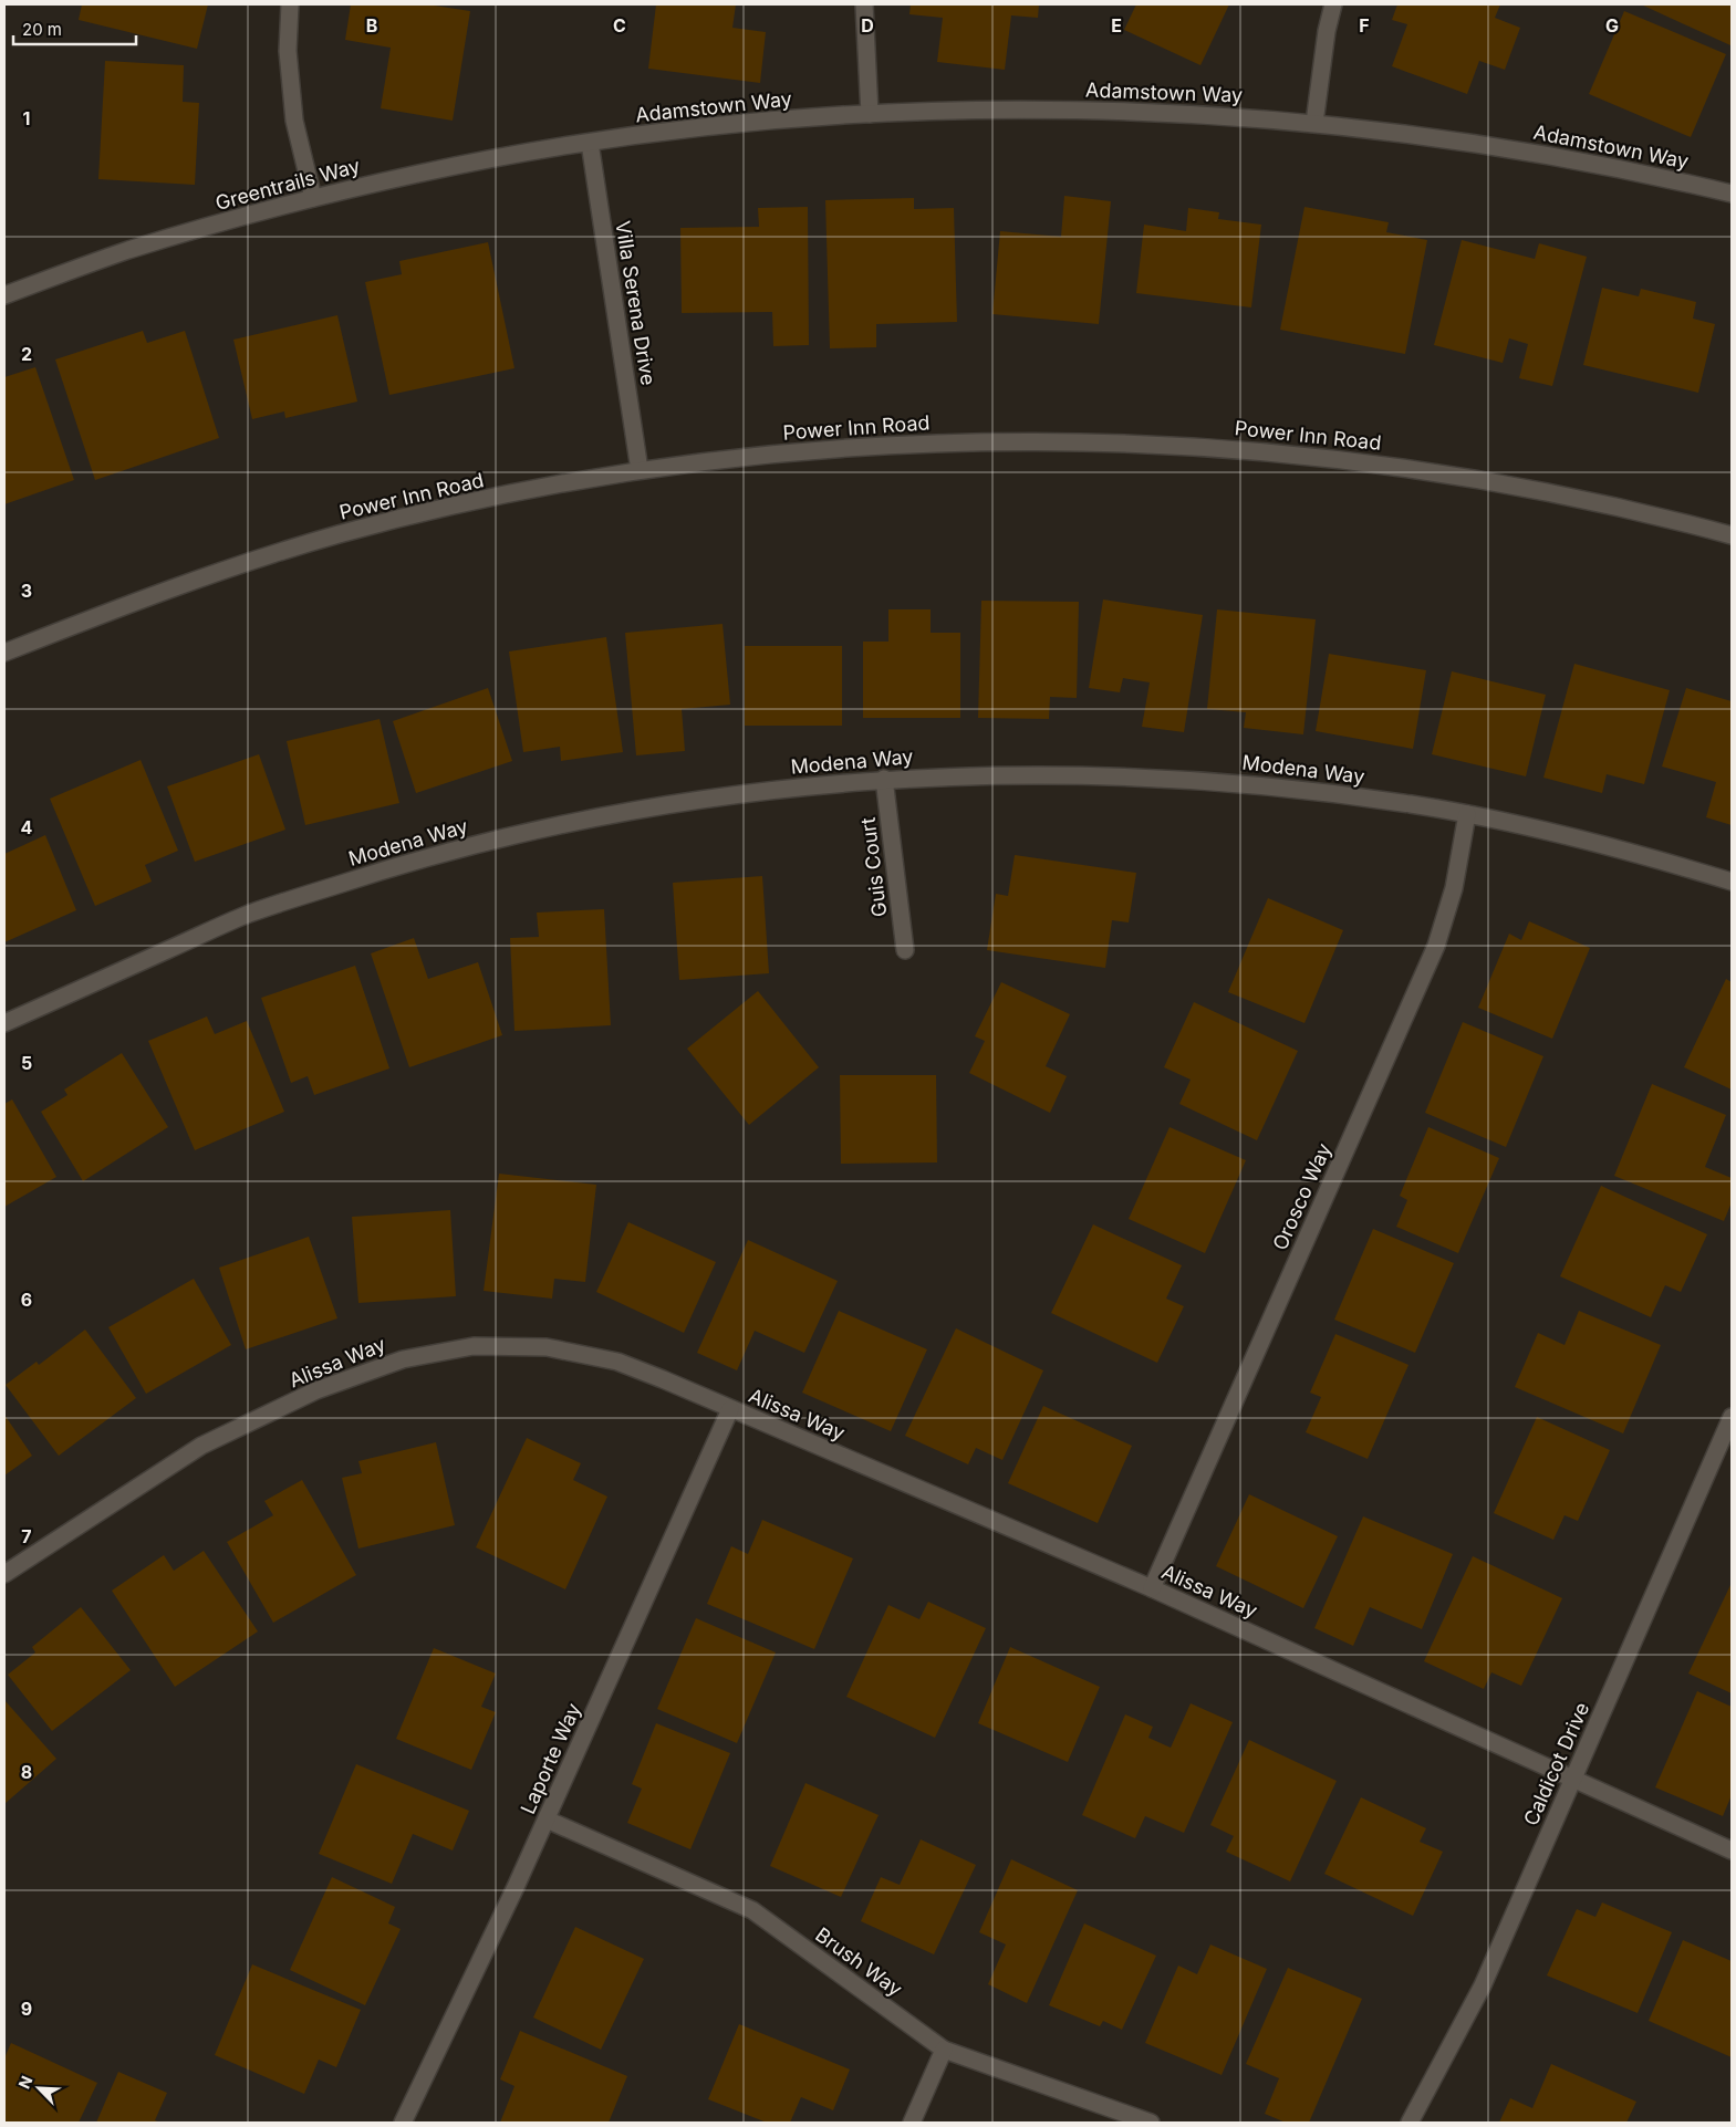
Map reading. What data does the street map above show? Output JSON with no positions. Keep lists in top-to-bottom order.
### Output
{
  "streets": {
    "street": [
      "Adamstown Way",
      "Greentrails Way",
      "Villa Serena Drive",
      "Power Inn Road",
      "Modena Way",
      "Guis Court",
      "Orosco Way",
      "Alissa Way",
      "Laporte Way",
      "Caldicot Drive",
      "Brush Way"
    ]
  },
  "crossings": [
    ["Adamstown Way", "Greentrails Way"],
    ["Adamstown Way", "Villa Serena Drive"],
    ["Greentrails Way", "Villa Serena Drive"],
    ["Villa Serena Drive", "Power Inn Road"],
    ["Modena Way", "Guis Court"],
    ["Modena Way", "Orosco Way"],
    ["Orosco Way", "Alissa Way"],
    ["Alissa Way", "Laporte Way"],
    ["Alissa Way", "Caldicot Drive"],
    ["Laporte Way", "Brush Way"]
  ],
  "scale_bar": "20 m",
  "north": "top left",
  "grid": {
    "columns": [
      "B",
      "C",
      "D",
      "E",
      "F",
      "G"
    ],
    "rows": [
      "1",
      "2",
      "3",
      "4",
      "5",
      "6",
      "7",
      "8",
      "9"
    ]
  }
}
